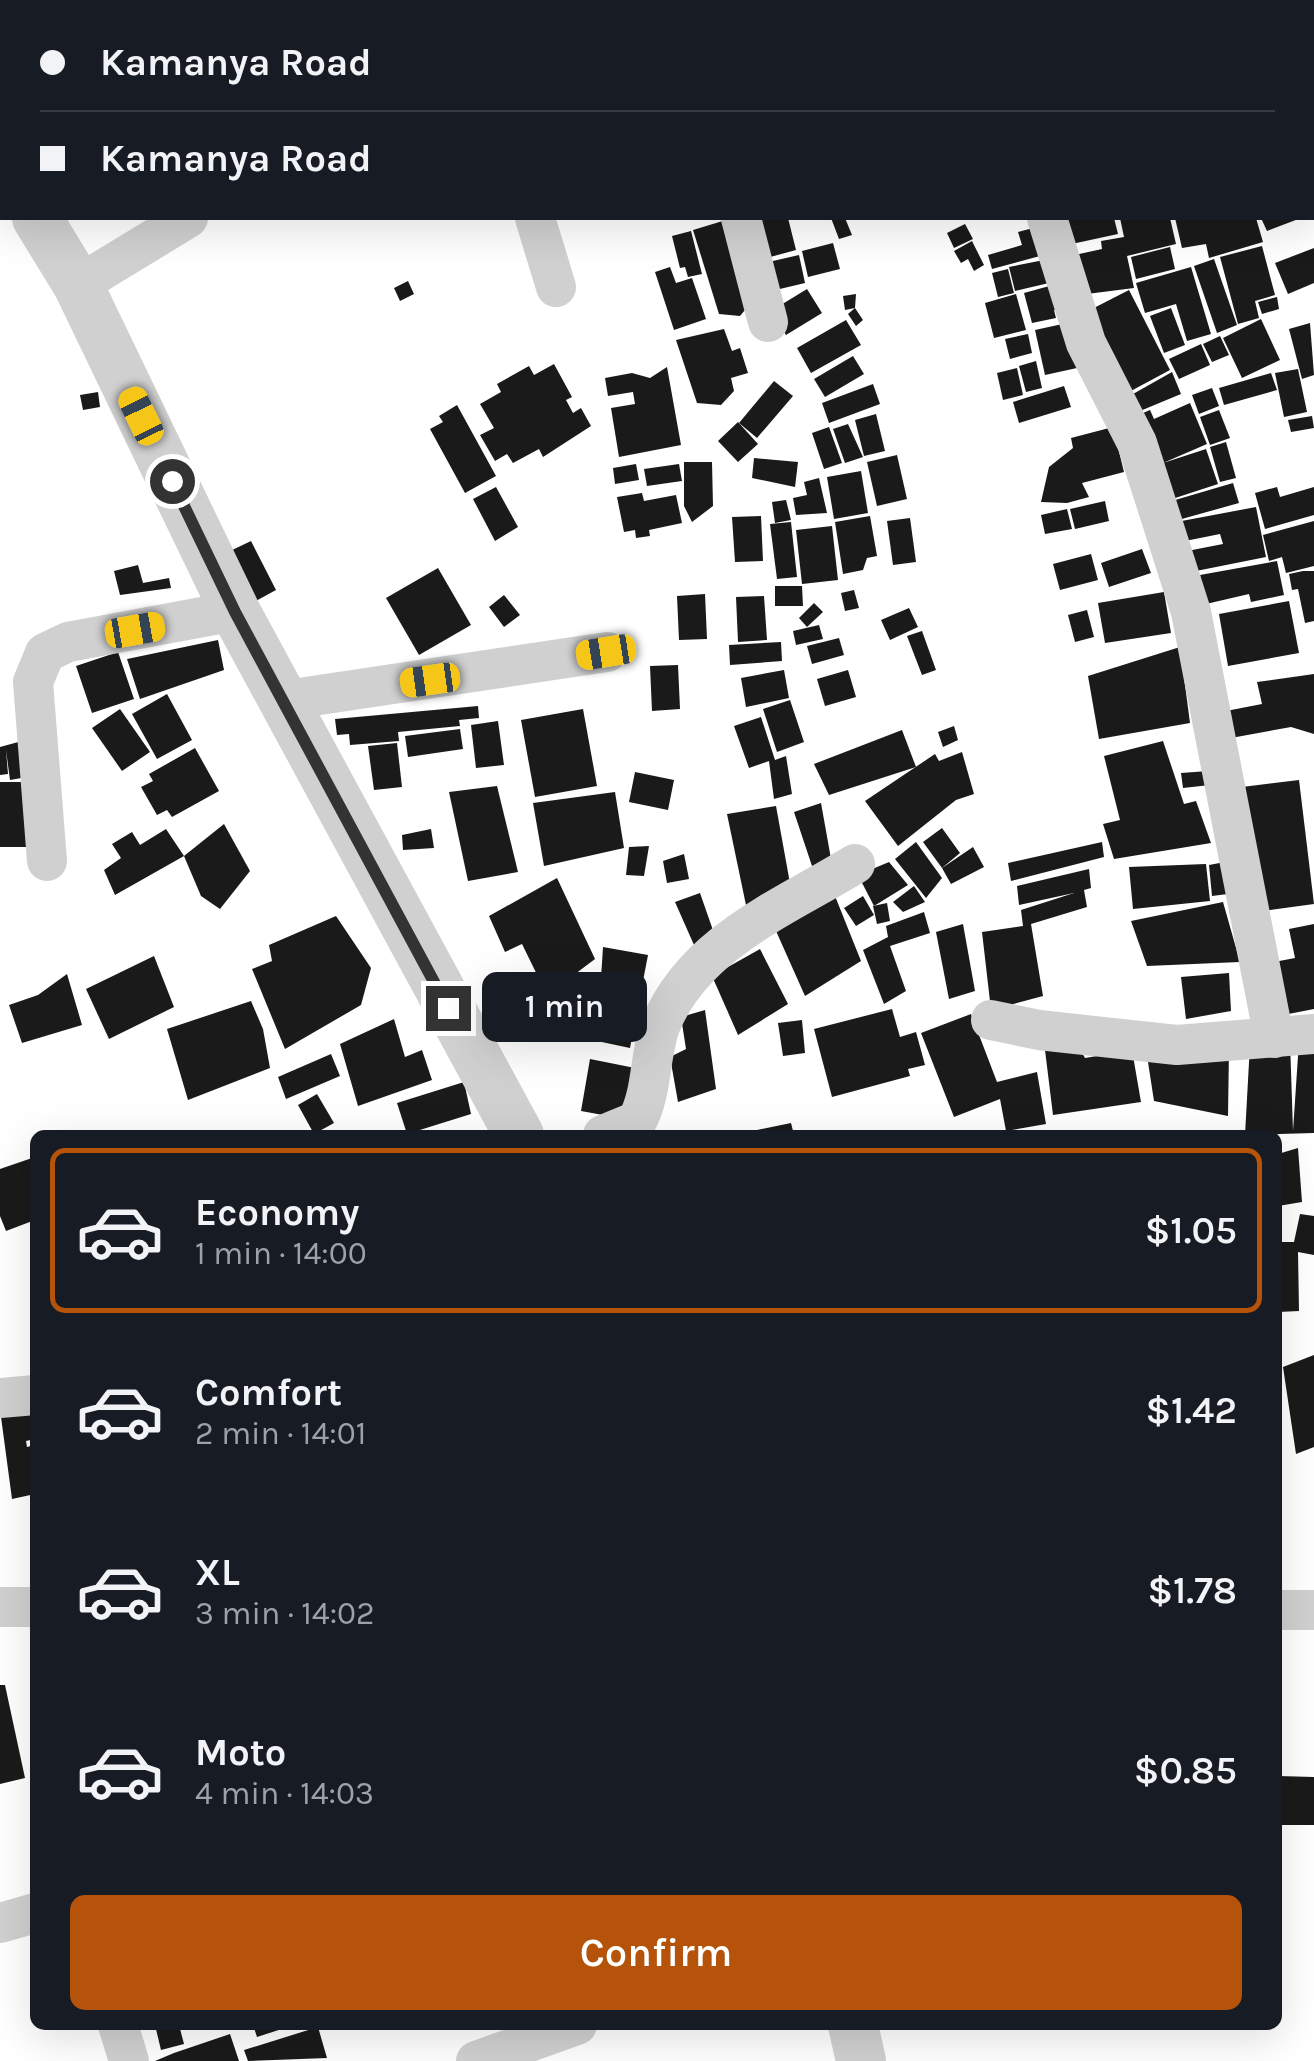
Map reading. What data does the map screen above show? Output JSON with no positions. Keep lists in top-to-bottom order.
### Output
{
  "page": {
    "banner": ["Kamanya Road", "Kamanya Road"],
    "bubble": "1 min",
    "list": [
      {
        "name": "Economy",
        "note": "1 min · 14:00",
        "value": "$1.05"
      },
      {
        "name": "Comfort",
        "note": "2 min · 14:01",
        "value": "$1.42"
      },
      {
        "name": "XL",
        "note": "3 min · 14:02",
        "value": "$1.78"
      },
      {
        "name": "Moto",
        "note": "4 min · 14:03",
        "value": "$0.85"
      }
    ],
    "buttons": "Confirm"
  }
}
